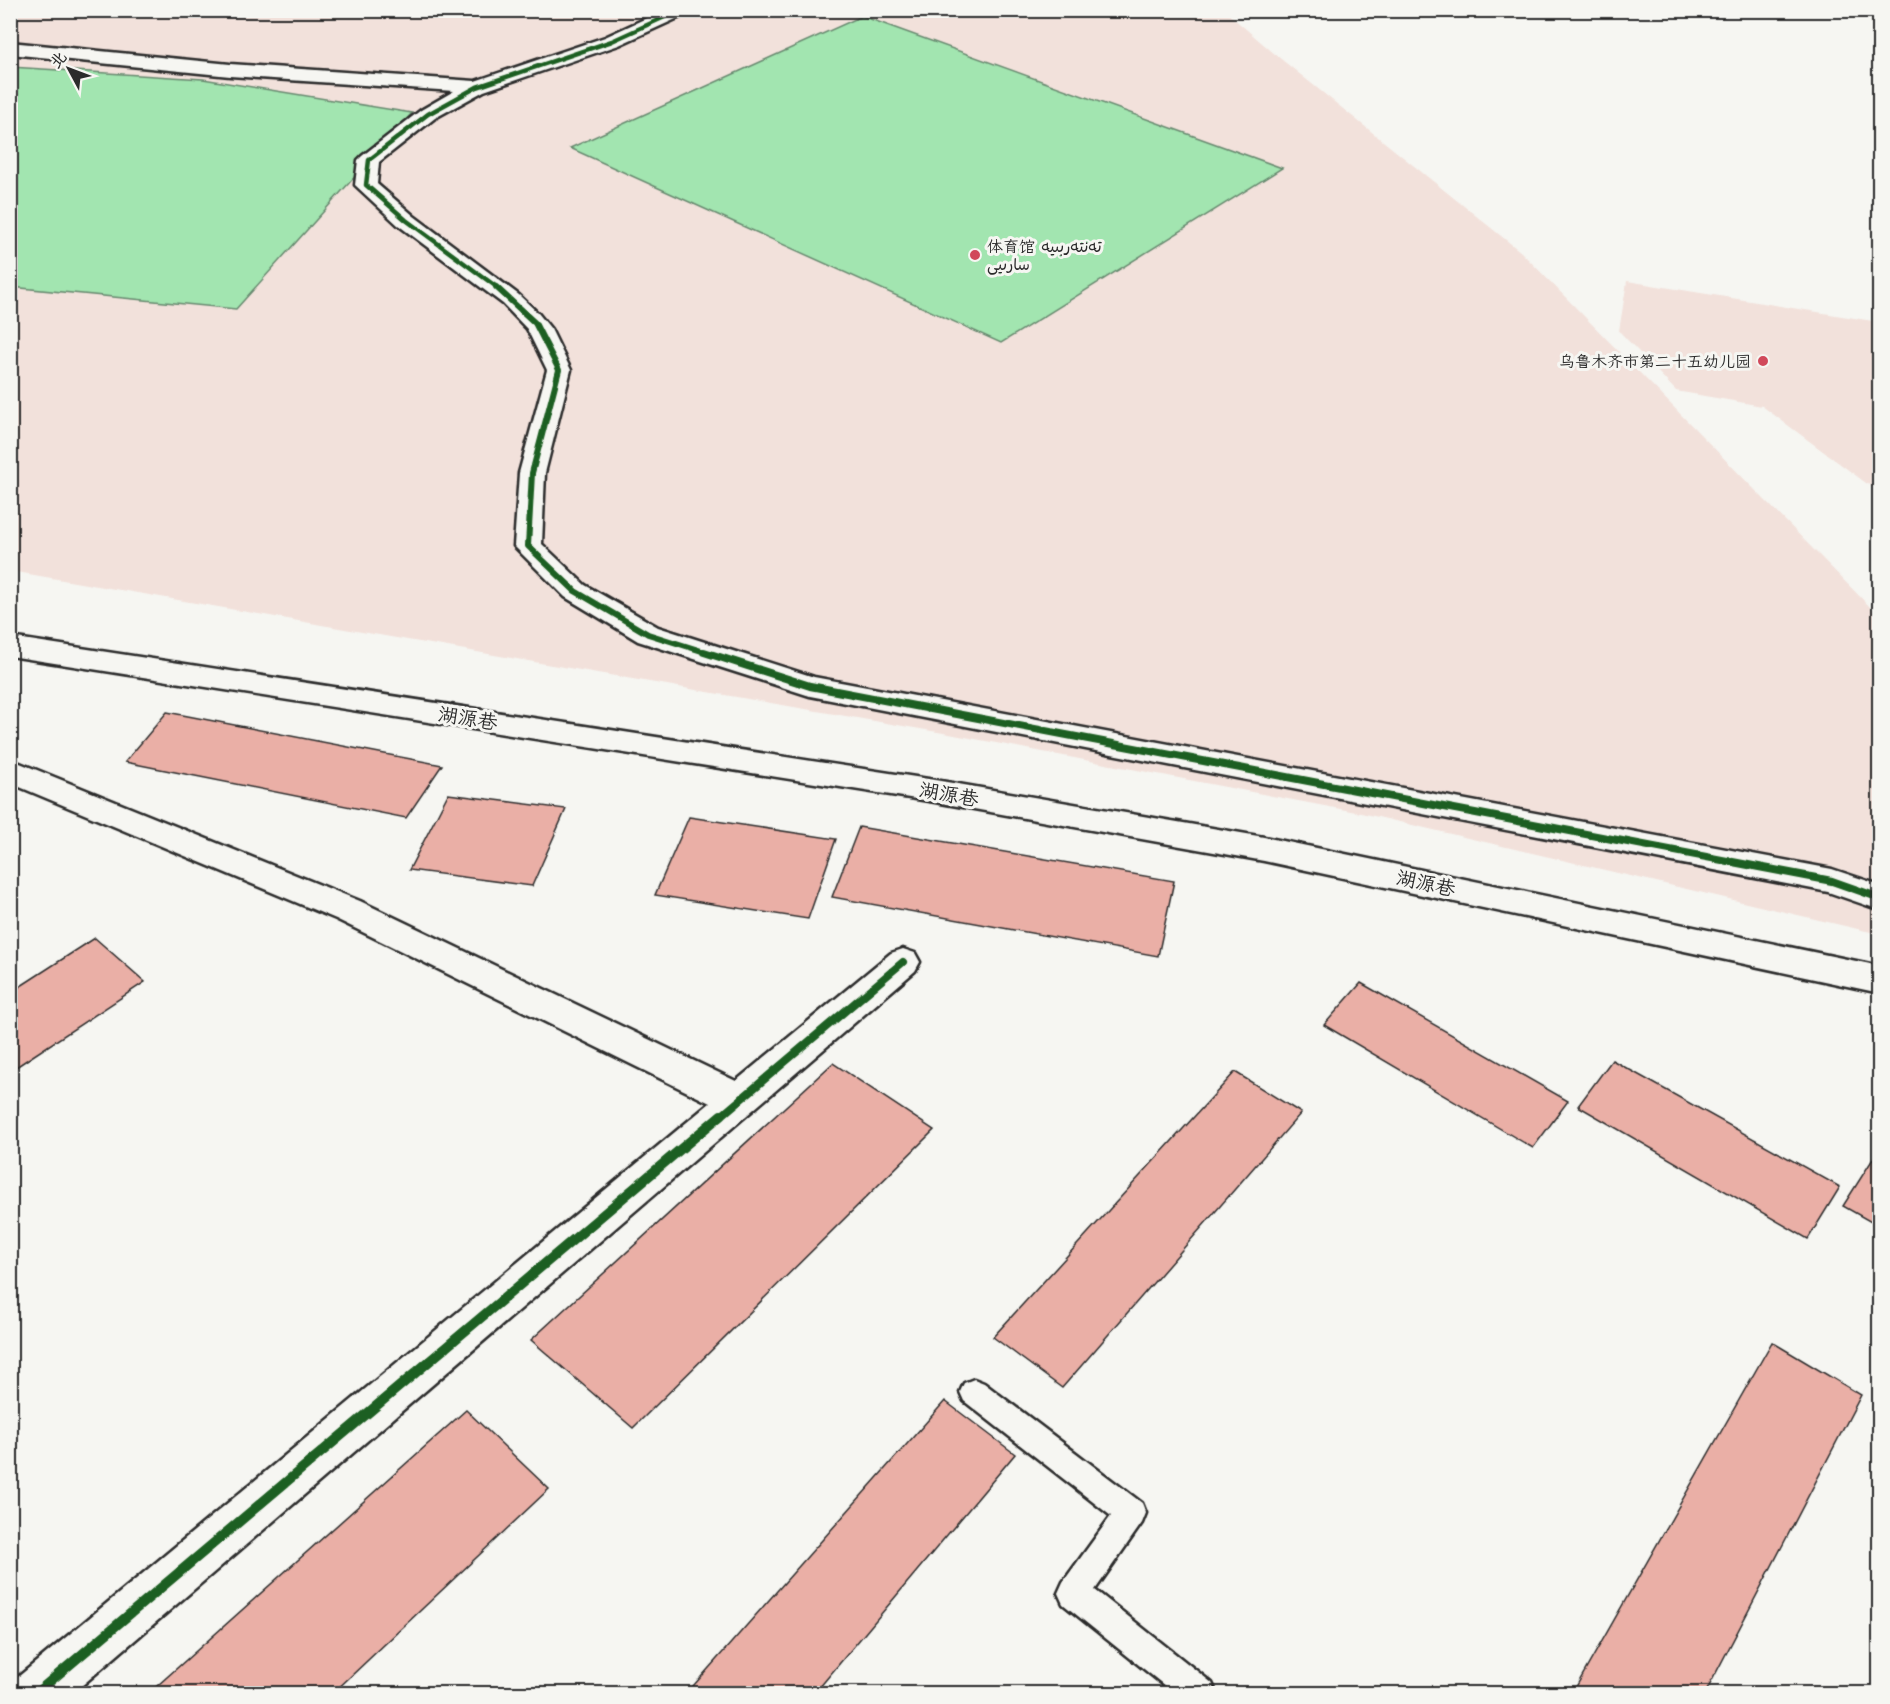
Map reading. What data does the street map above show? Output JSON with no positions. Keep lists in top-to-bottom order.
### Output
{
  "streets": {
    "street": ["湖源巷"]
  },
  "places": ["体育馆 تەنتەربىيە سارىيى", "乌鲁木齐市第二十五幼儿园"],
  "north": "top left"
}
